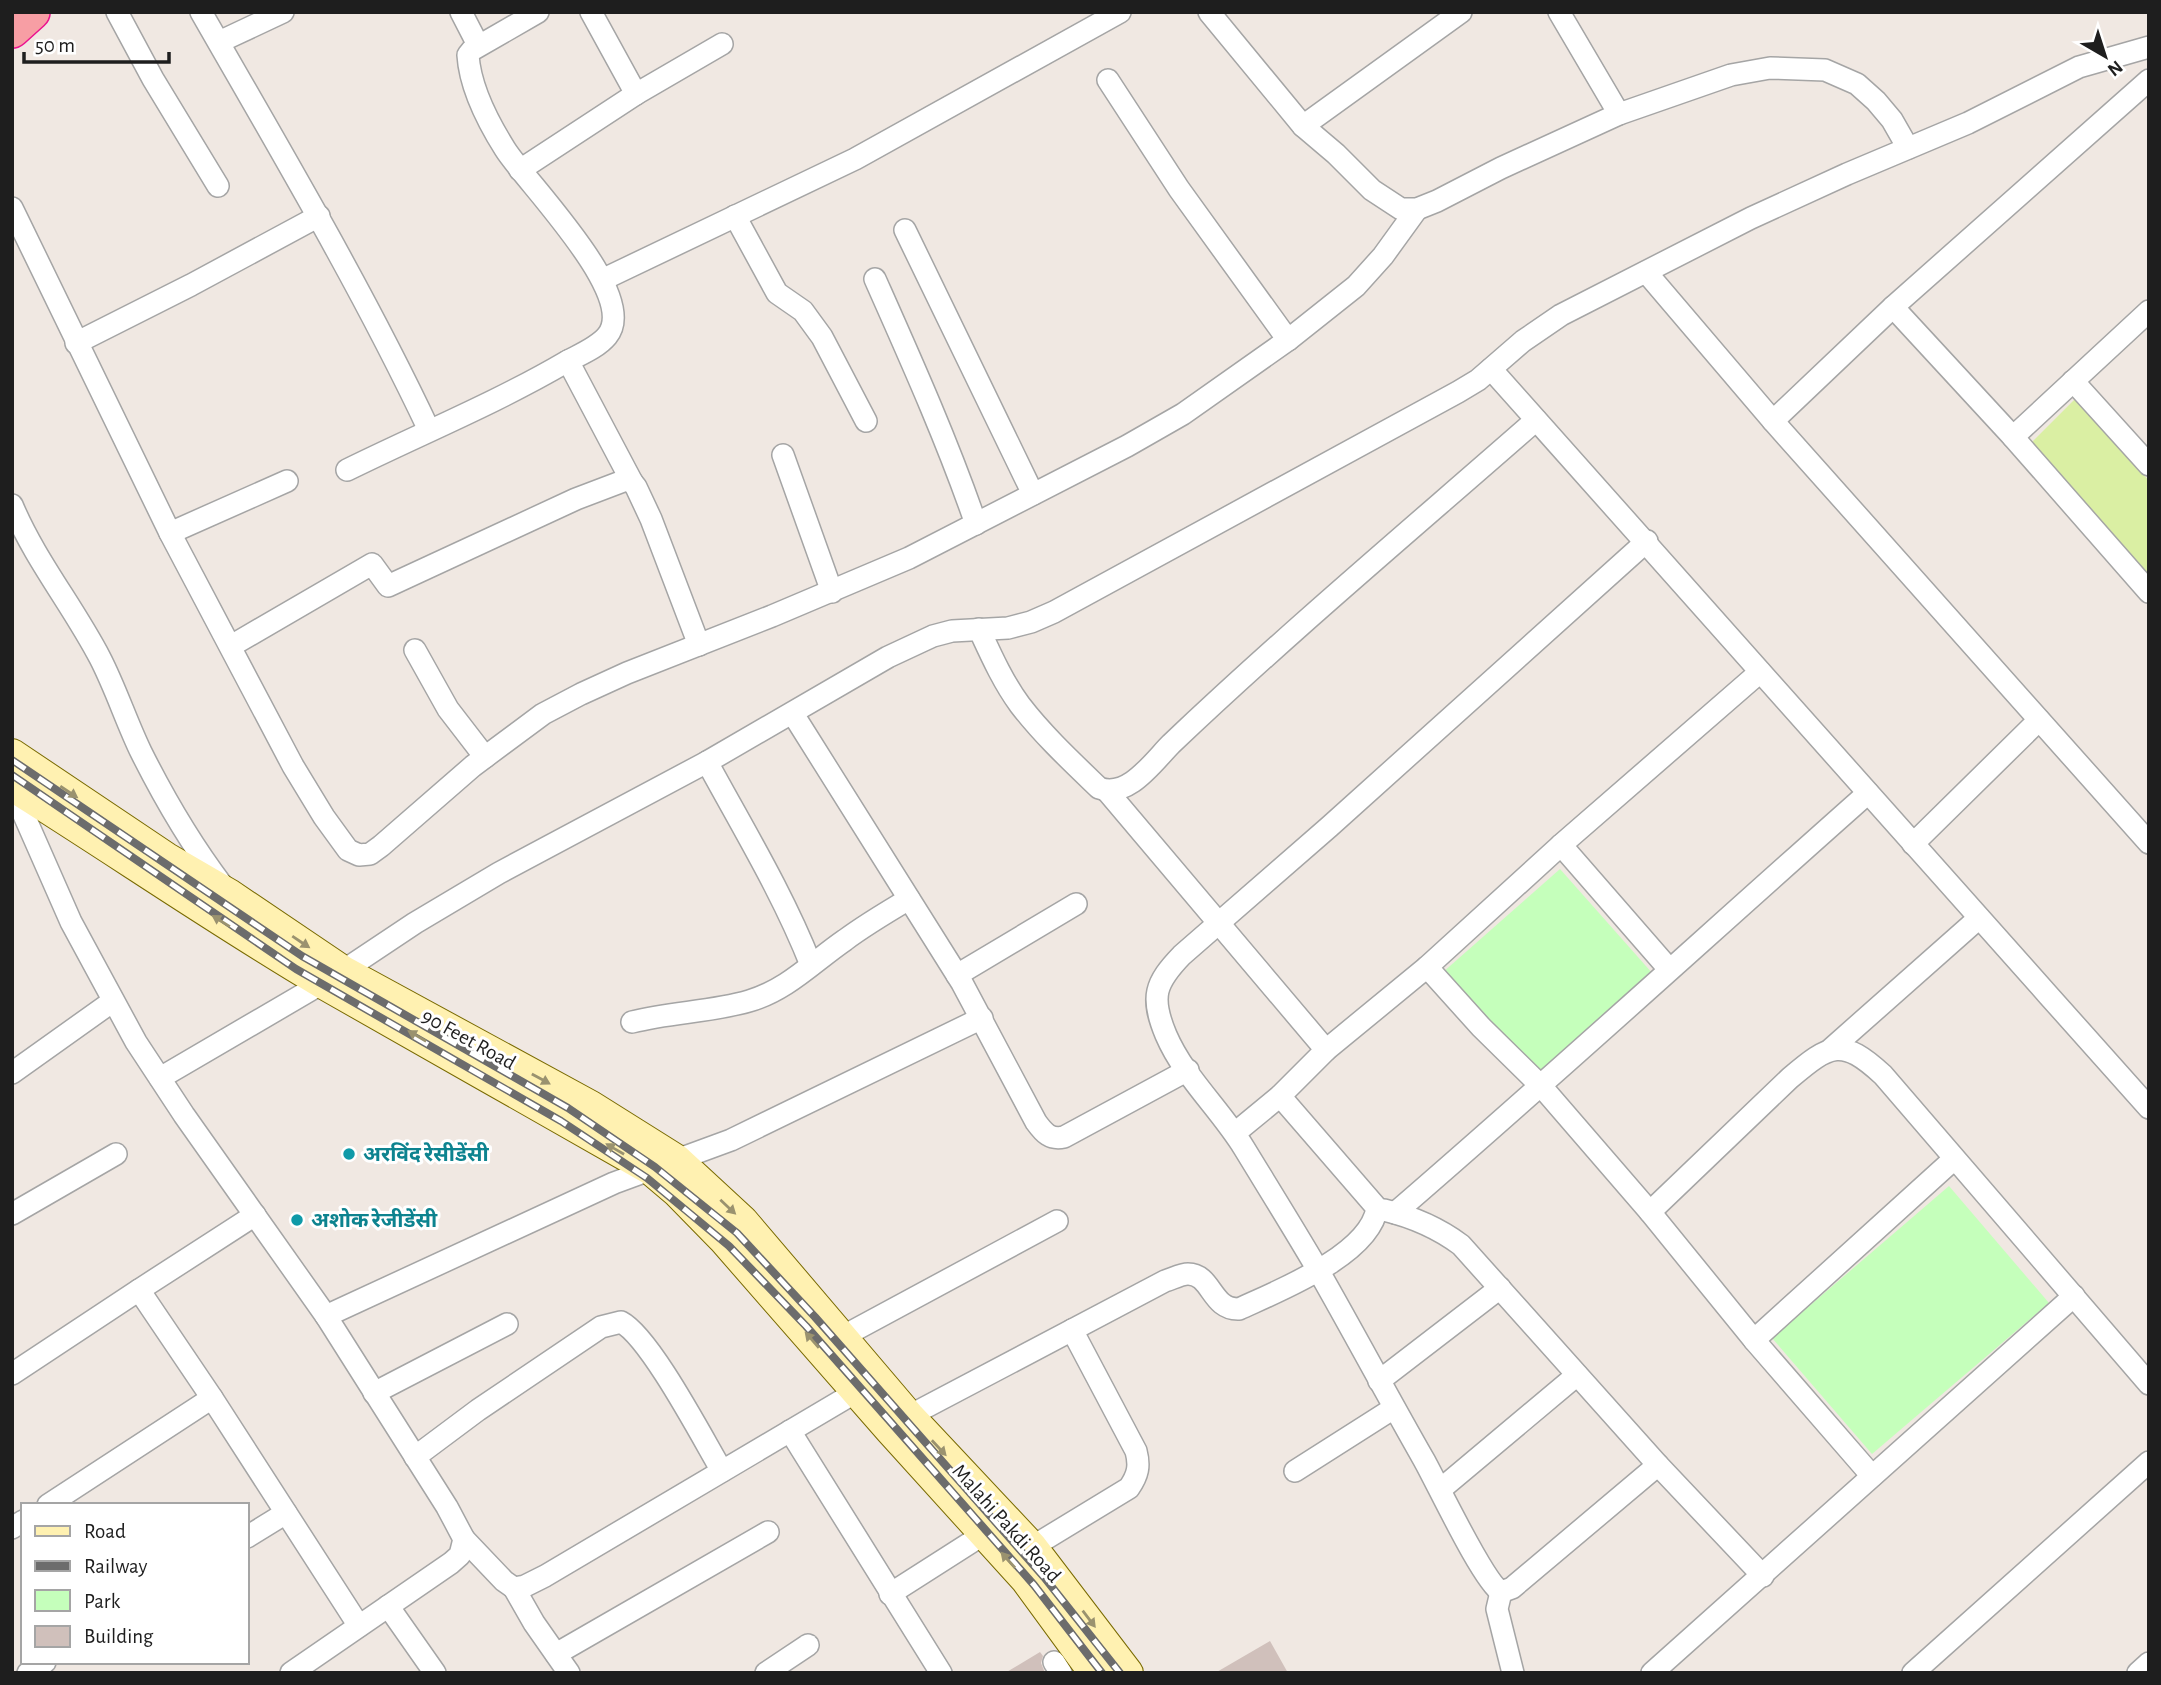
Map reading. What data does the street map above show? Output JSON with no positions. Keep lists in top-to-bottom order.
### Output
{
  "streets": {
    "main road": ["90 Feet Road", "Malahi Pakdi Road"]
  },
  "crossings": [
    ["90 Feet Road", "Malahi Pakdi Road"]
  ],
  "places": ["अरविंद रेसीडेंसी", "अशोक रेजीडेंसी"],
  "legend": [
    "Road",
    "Railway",
    "Park",
    "Building"
  ],
  "scale_bar": "50 m",
  "north": "bottom right"
}
